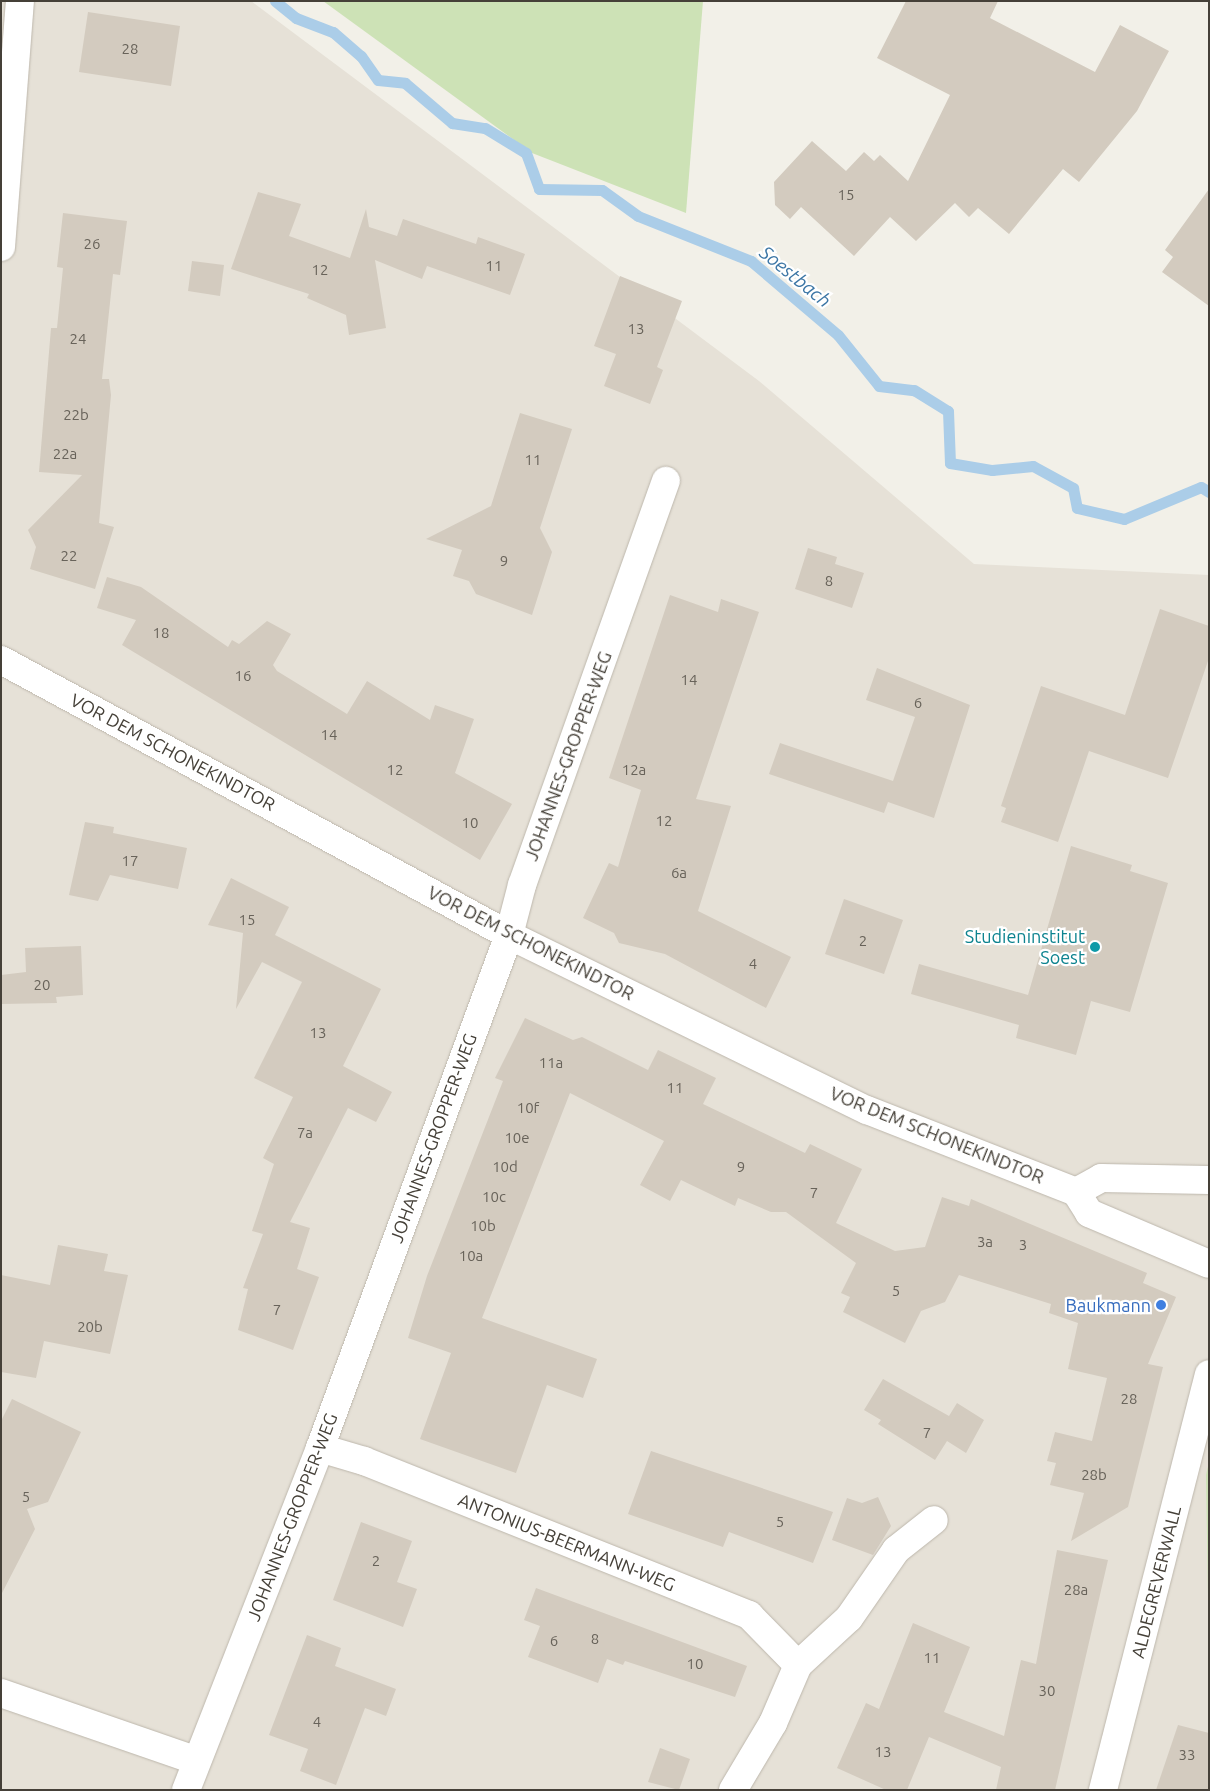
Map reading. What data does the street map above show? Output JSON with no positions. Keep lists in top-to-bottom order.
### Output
{
  "streets": {
    "street": [
      "VOR DEM SCHONEKINDTOR",
      "JOHANNES-GROPPER-WEG",
      "ANTONIUS-BEERMANN-WEG",
      "ALDEGREVERWALL"
    ]
  },
  "crossings": [
    ["VOR DEM SCHONEKINDTOR", "JOHANNES-GROPPER-WEG"],
    ["JOHANNES-GROPPER-WEG", "ANTONIUS-BEERMANN-WEG"]
  ],
  "water": ["Soestbach"],
  "places": ["Studieninstitut Soest", "Baukmann"],
  "house_numbers": [
    "28",
    "15",
    "26",
    "11",
    "12",
    "13",
    "24",
    "22b",
    "22a",
    "11",
    "22",
    "9",
    "8",
    "18",
    "16",
    "14",
    "6",
    "14",
    "12",
    "12a",
    "12",
    "10",
    "17",
    "6a",
    "15",
    "2",
    "4",
    "20",
    "13",
    "11a",
    "11",
    "10f",
    "7a",
    "10e",
    "10d",
    "9",
    "7",
    "10c",
    "10b",
    "3a",
    "3",
    "10a",
    "5",
    "7",
    "20b",
    "28",
    "7",
    "28b",
    "5",
    "5",
    "2",
    "28a",
    "8",
    "6",
    "11",
    "10",
    "30",
    "4",
    "13",
    "33"
  ]
}
